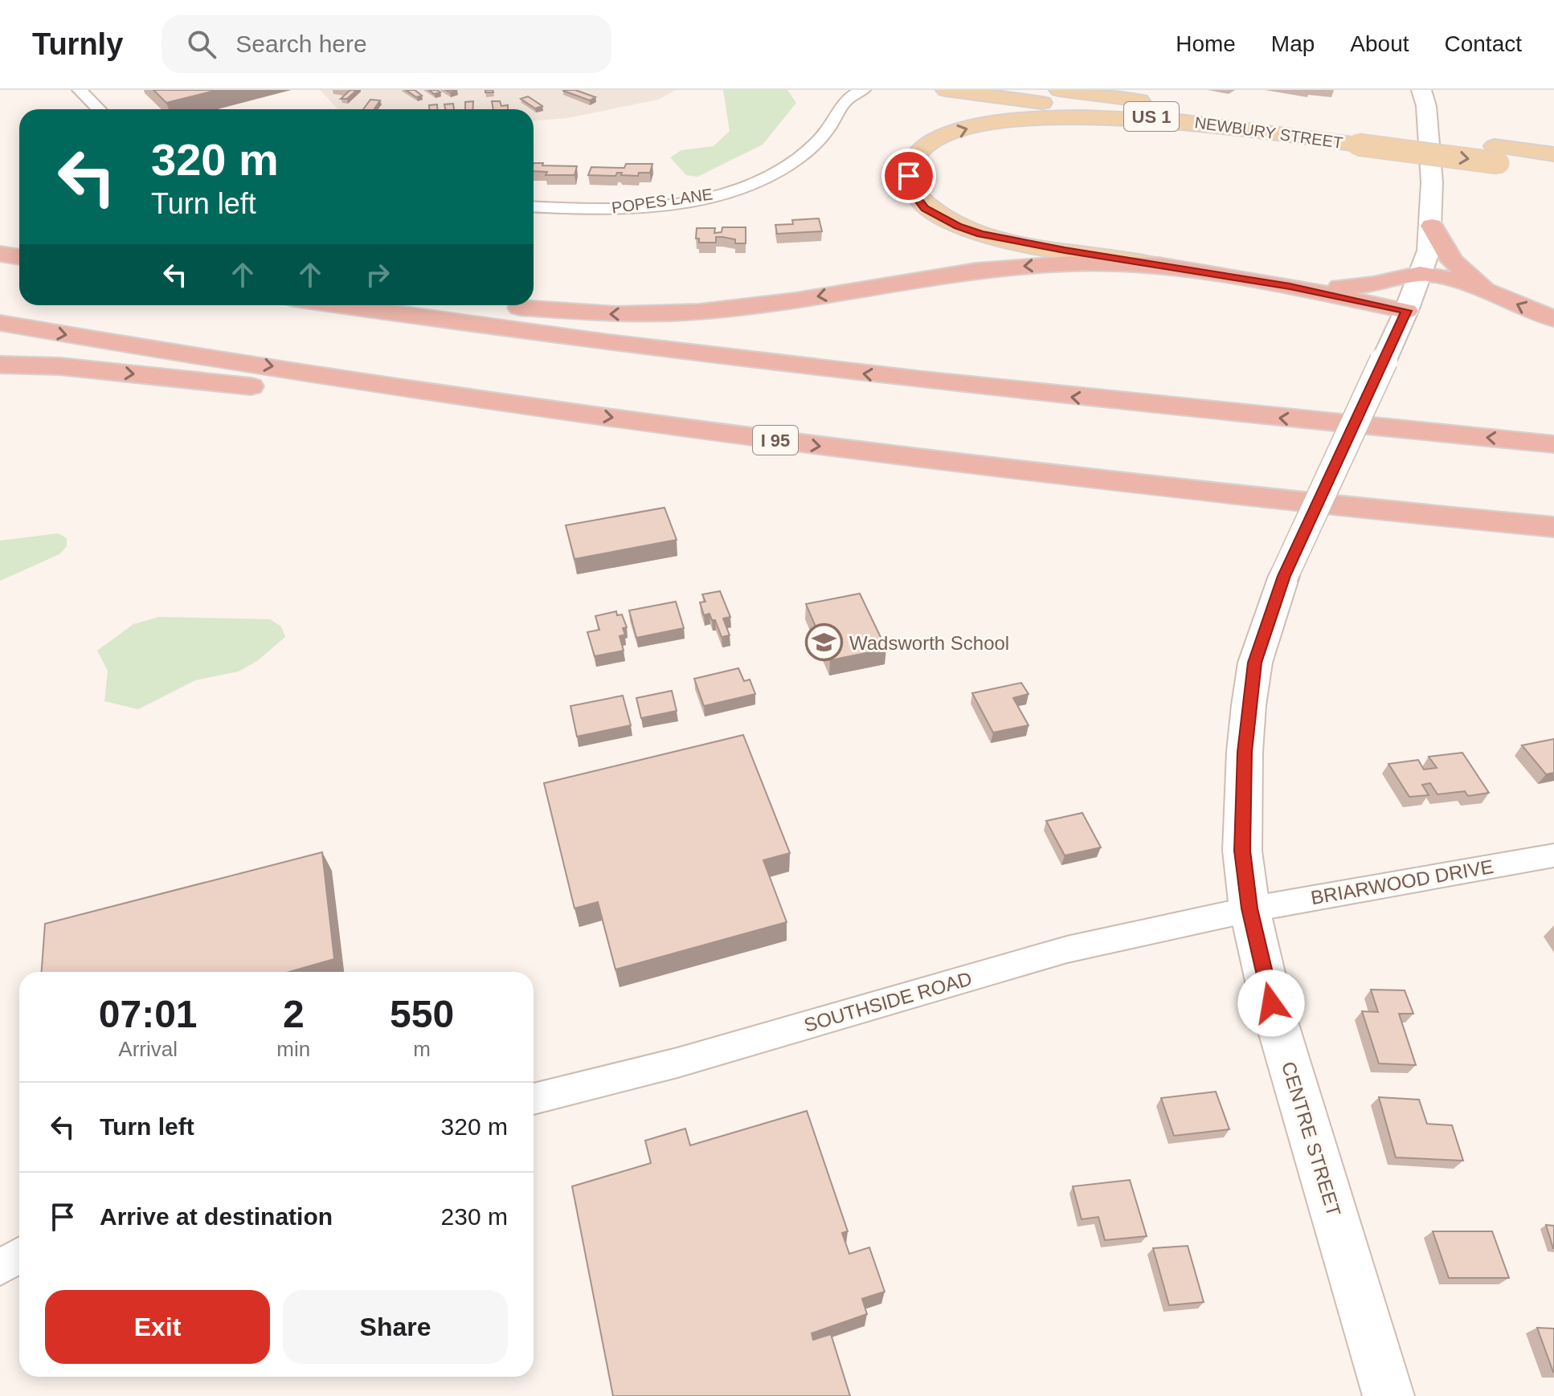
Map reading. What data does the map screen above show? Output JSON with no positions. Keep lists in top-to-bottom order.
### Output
{
  "streets": {
    "highway": ["I 95"],
    "main road": ["US 1", "NEWBURY STREET", "CENTRE STREET"],
    "street": ["POPES LANE", "BRIARWOOD DRIVE", "SOUTHSIDE ROAD"]
  },
  "crossings": [
    ["BRIARWOOD DRIVE", "SOUTHSIDE ROAD"],
    ["BRIARWOOD DRIVE", "CENTRE STREET"],
    ["SOUTHSIDE ROAD", "CENTRE STREET"]
  ],
  "places": {
    "school or university": ["Wadsworth School"]
  },
  "page": {
    "header": "Turnly",
    "search": "Search here",
    "nav": [
      "Home",
      "Map",
      "About",
      "Contact"
    ],
    "turn": ["320 m", "Turn left"],
    "eta": [
      "07:01",
      "Arrival",
      "2",
      "min",
      "550",
      "m"
    ],
    "list": [
      {
        "name": "Turn left",
        "value": "320 m"
      },
      {
        "name": "Arrive at destination",
        "value": "230 m"
      }
    ],
    "buttons": ["Exit", "Share"]
  }
}
